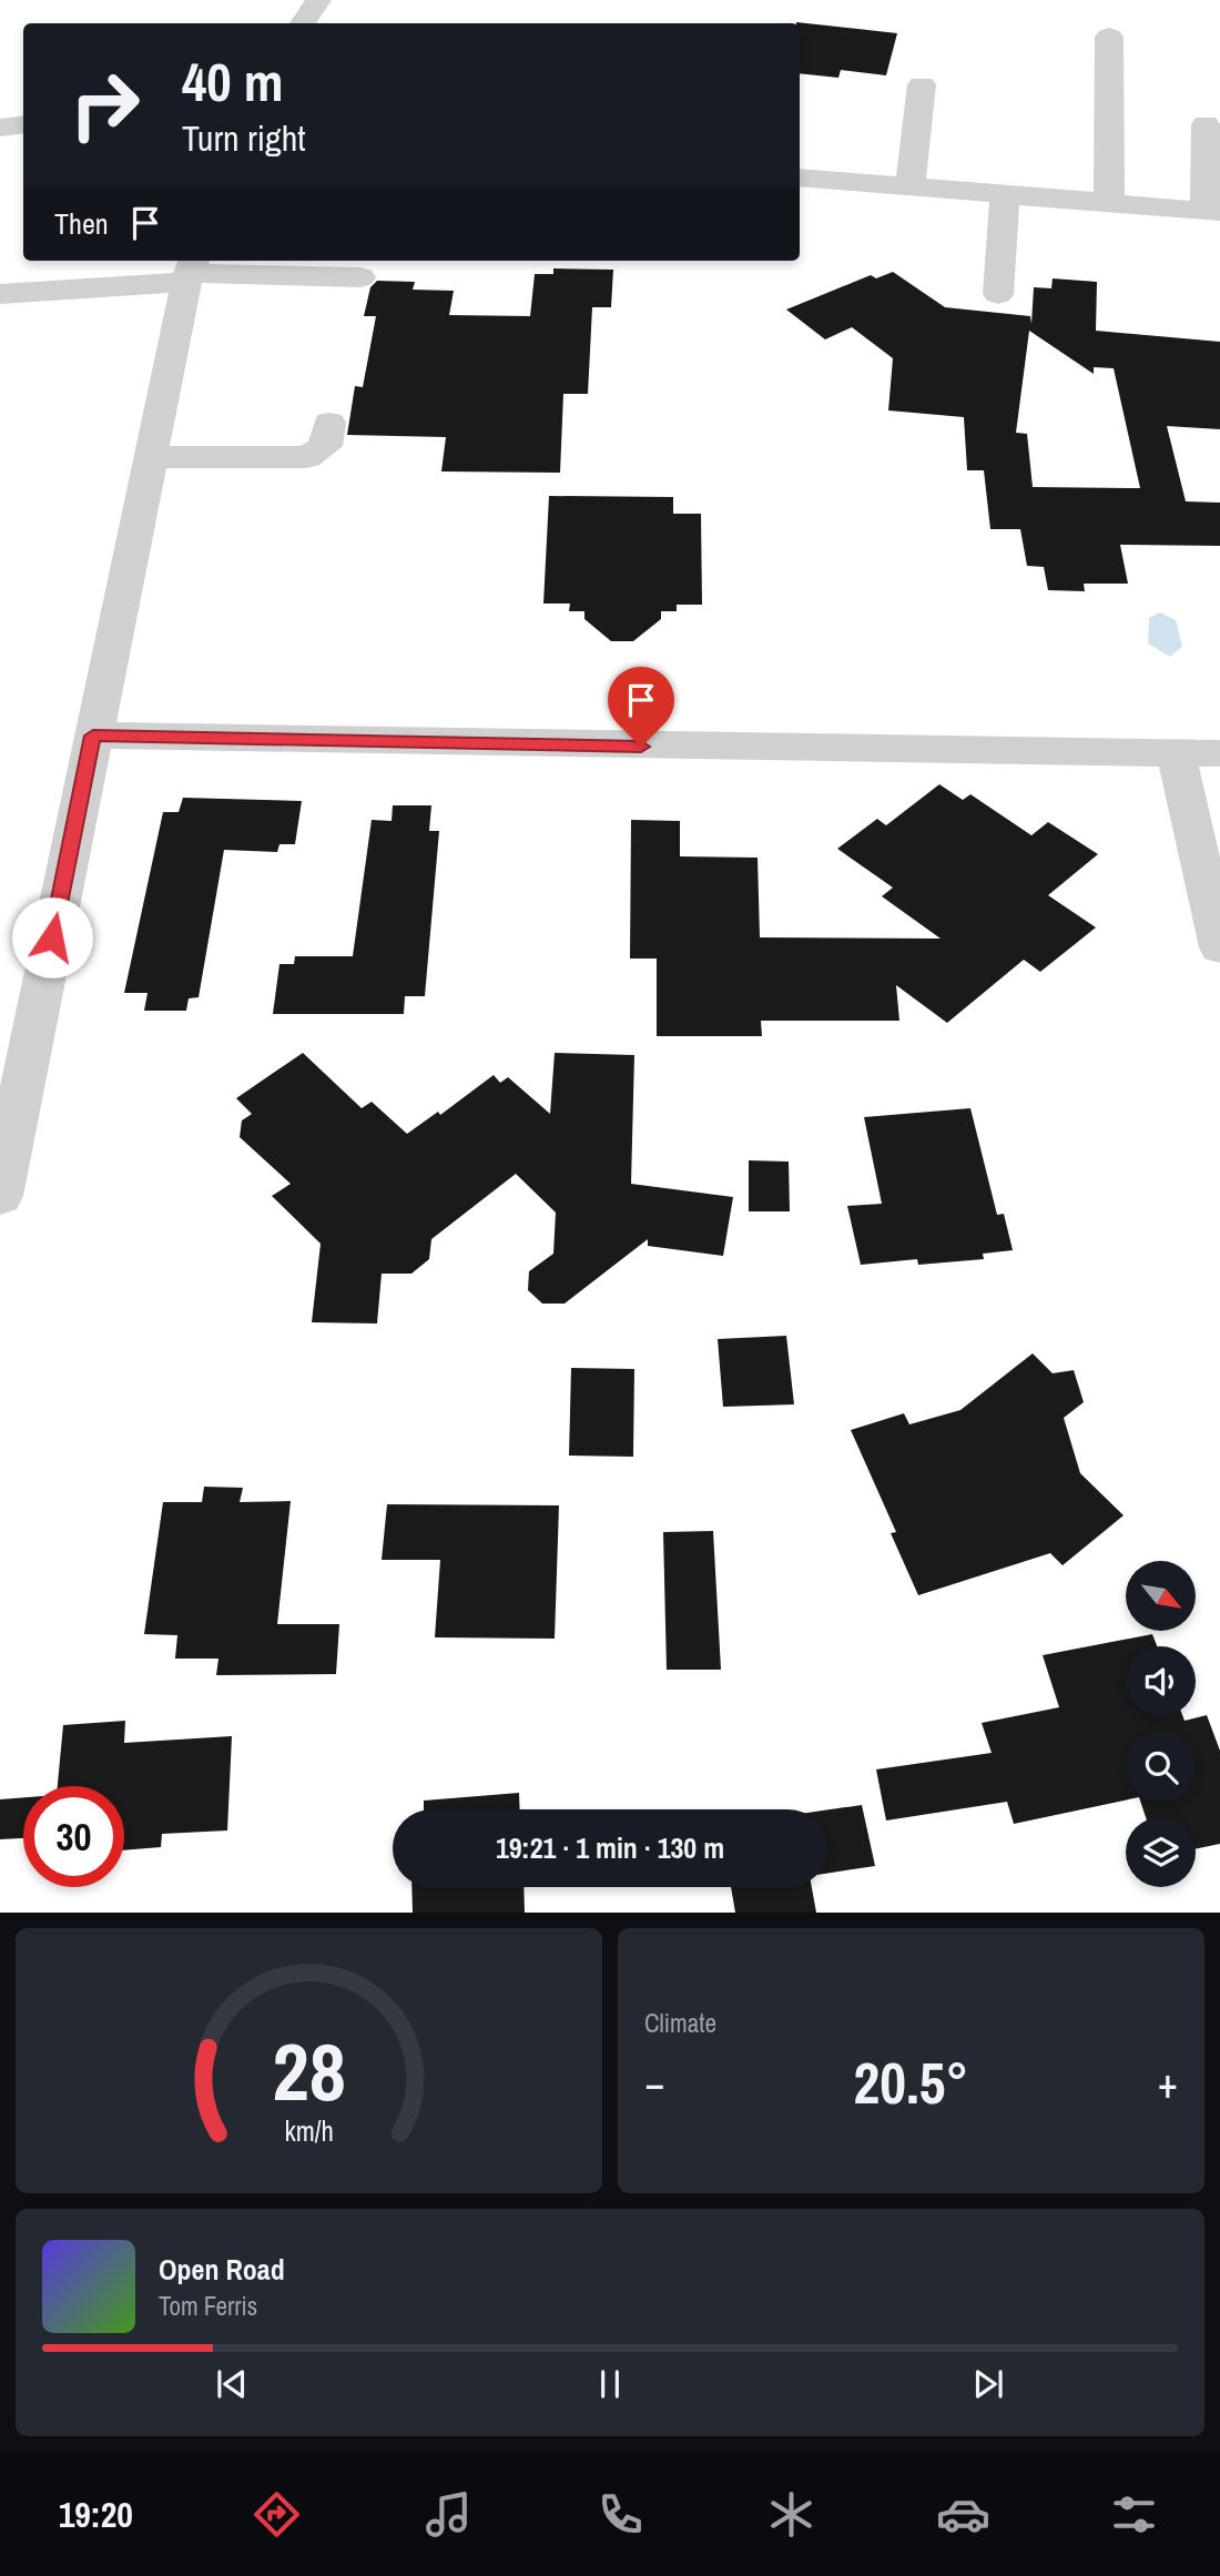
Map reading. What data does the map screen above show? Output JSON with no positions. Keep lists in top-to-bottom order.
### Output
{
  "north": "bottom right",
  "page": {
    "turn": ["40 m", "Turn right"],
    "then": "Then",
    "limit": "30",
    "trip": "19:21 · 1 min · 130 m",
    "tile": "Climate",
    "heat": ["−", "20.5°", "+"],
    "song": ["Open Road", "Tom Ferris"],
    "tabs": "19:20",
    "gauge": ["28", "km/h"]
  }
}
